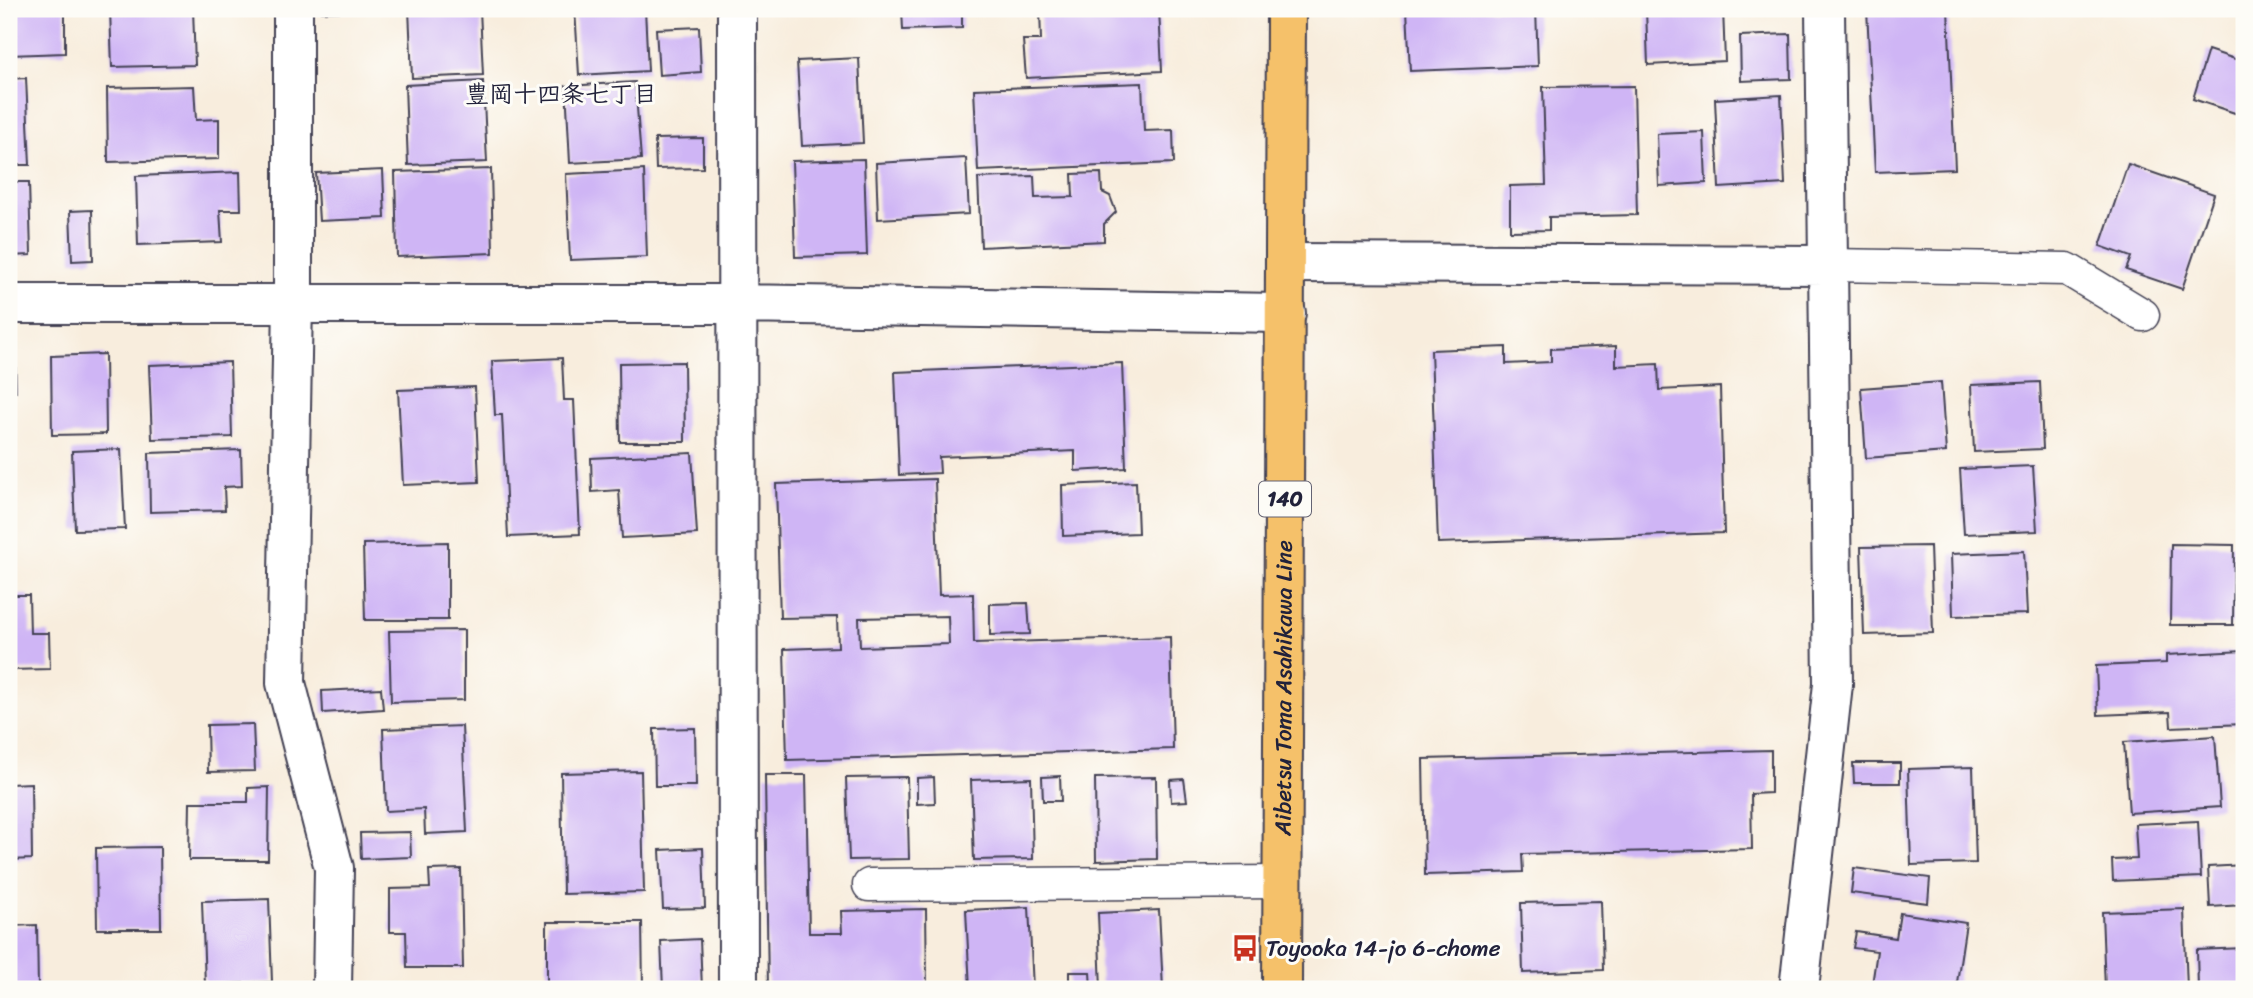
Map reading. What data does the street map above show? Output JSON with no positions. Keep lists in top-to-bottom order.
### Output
{
  "streets": {
    "main road": ["140", "Aibetsu Toma Asahikawa Line"]
  },
  "districts": ["豊岡十四条七丁目"],
  "places": {
    "bus stop": ["Toyooka 14-jo 6-chome"]
  }
}
